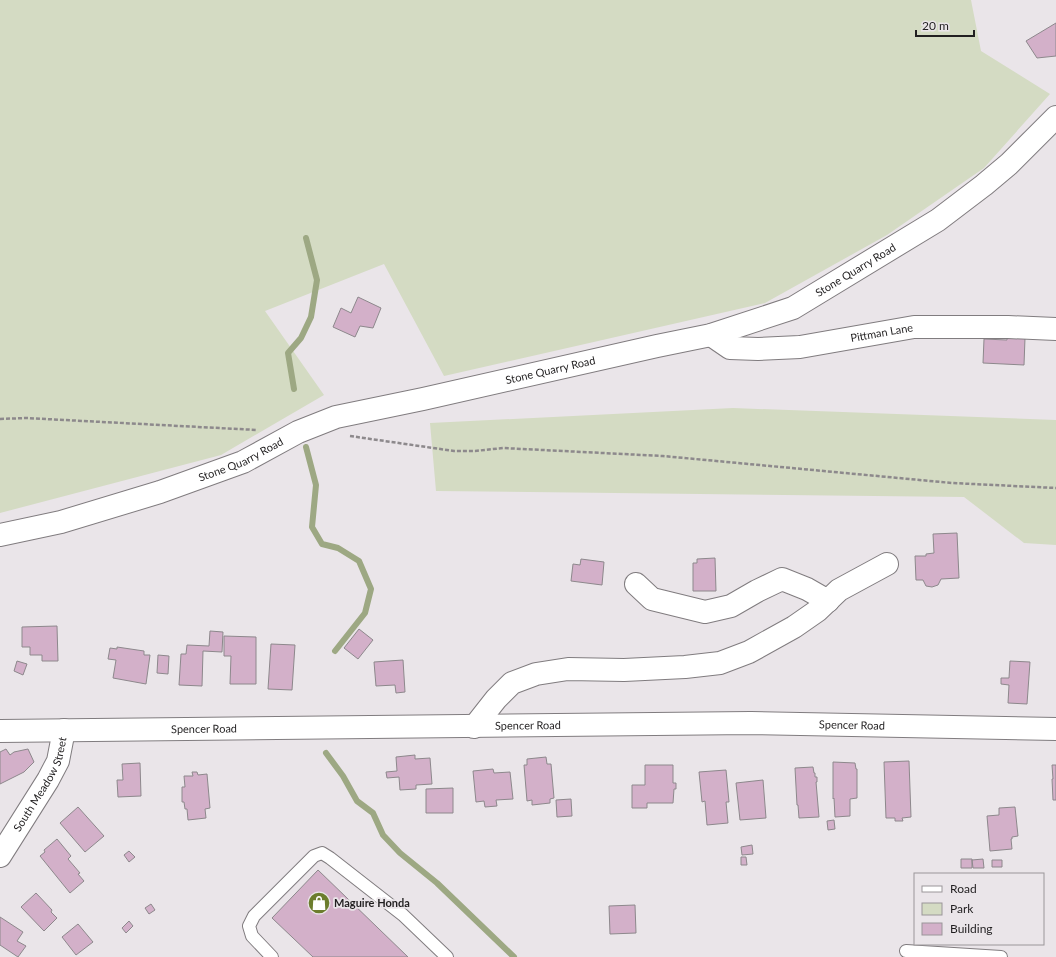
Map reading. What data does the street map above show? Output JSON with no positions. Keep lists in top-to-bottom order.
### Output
{
  "streets": {
    "street": [
      "Stone Quarry Road",
      "Pittman Lane",
      "Spencer Road",
      "South Meadow Street"
    ]
  },
  "crossings": [
    ["Stone Quarry Road", "Pittman Lane"],
    ["Spencer Road", "South Meadow Street"]
  ],
  "places": {
    "shop": ["Maguire Honda"]
  },
  "legend": ["Road", "Park", "Building"],
  "scale_bar": "20 m"
}
